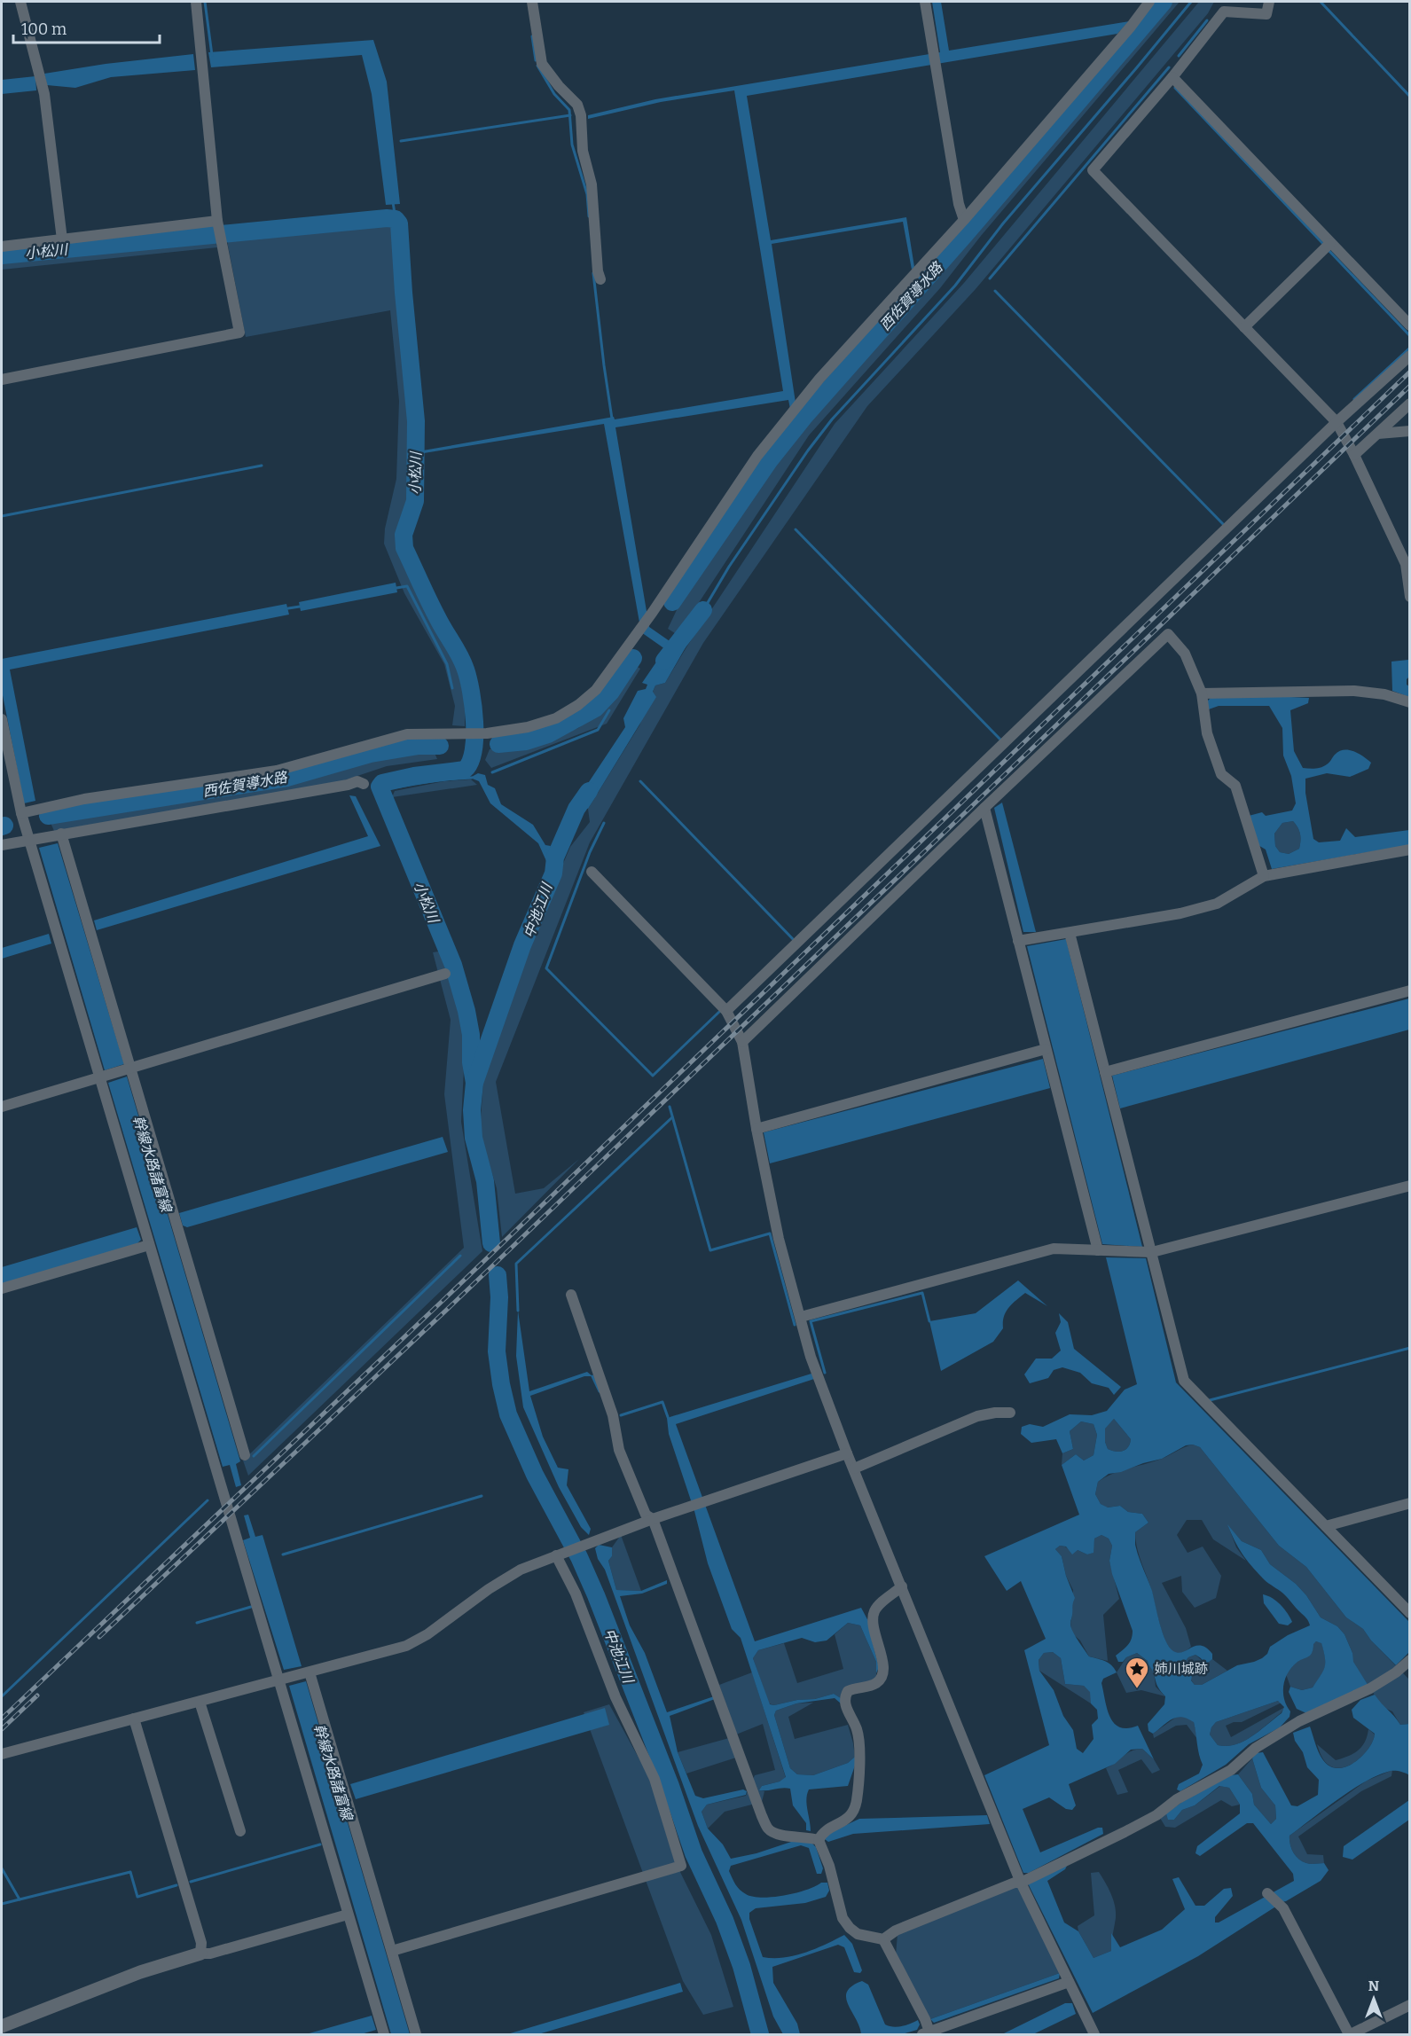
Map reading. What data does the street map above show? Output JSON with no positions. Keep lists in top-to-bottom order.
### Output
{
  "water": [
    "小松川",
    "西佐賀導水路",
    "中池江川",
    "幹線水路諸富線"
  ],
  "places": {
    "place": ["姉川城跡"]
  },
  "scale_bar": "100 m",
  "north": "top"
}
